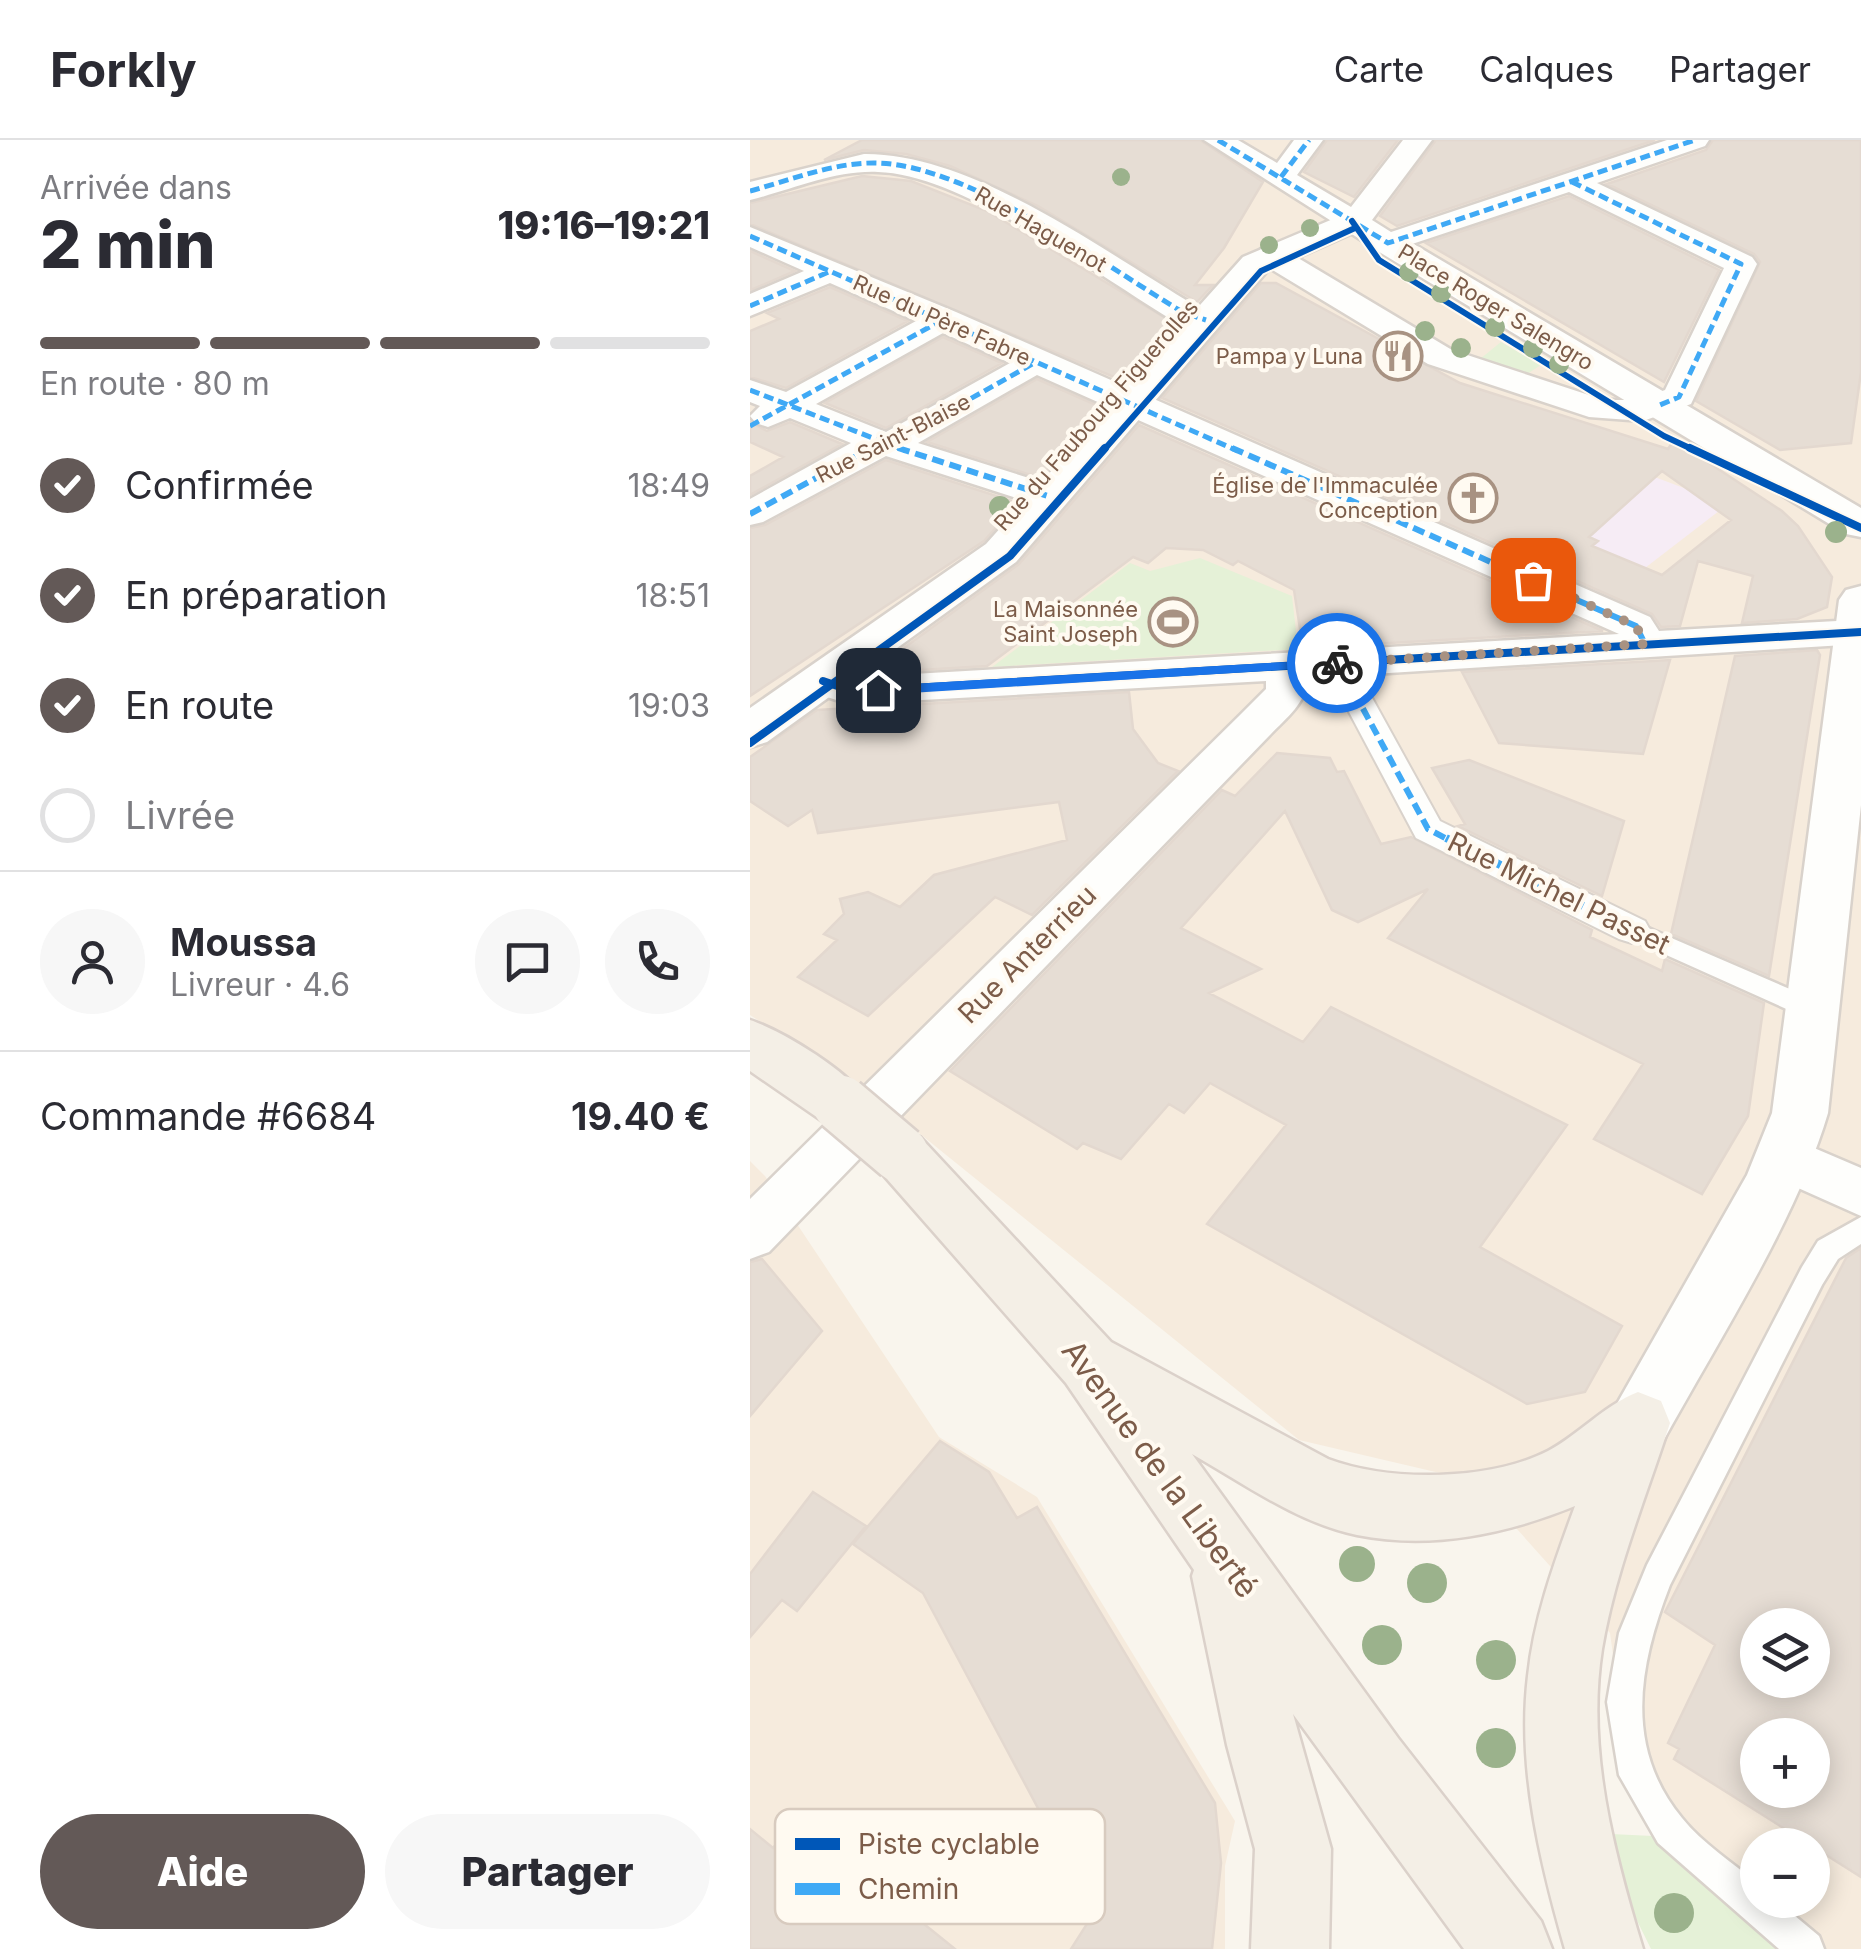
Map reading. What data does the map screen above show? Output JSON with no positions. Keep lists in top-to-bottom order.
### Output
{
  "streets": {
    "main road": ["Avenue de la Liberté"],
    "street": [
      "Rue Haguenot",
      "Place Roger Salengro",
      "Rue du Père Fabre",
      "Rue du Faubourg Figuerolles",
      "Rue Saint-Blaise",
      "Rue Michel Passet",
      "Rue Anterrieu"
    ]
  },
  "crossings": [
    ["Rue Haguenot", "Rue du Faubourg Figuerolles"],
    ["Place Roger Salengro", "Rue du Faubourg Figuerolles"],
    ["Rue du Père Fabre", "Rue du Faubourg Figuerolles"],
    ["Rue du Père Fabre", "Rue Saint-Blaise"],
    ["Rue Michel Passet", "Rue Anterrieu"]
  ],
  "places": {
    "restaurant": ["Pampa y Luna"],
    "church": ["Église de l'Immaculée Conception"],
    "sports": ["La Maisonnée Saint Joseph"]
  },
  "legend": ["Piste cyclable", "Chemin"],
  "page": {
    "header": "Forkly",
    "nav": ["Carte", "Calques", "Partager"],
    "heading": ["2 min", "Arrivée dans", "19:16–19:21"],
    "panel": [
      "Moussa",
      "Livreur · 4.6",
      "Commande #6684",
      "19.40 €"
    ],
    "bar": "En route · 80 m",
    "list": [
      ["Confirmée", "18:49"],
      ["En préparation", "18:51"],
      ["En route", "19:03"],
      "Livrée"
    ],
    "map_buttons": ["+", "−"],
    "buttons": ["Aide", "Partager"]
  }
}
